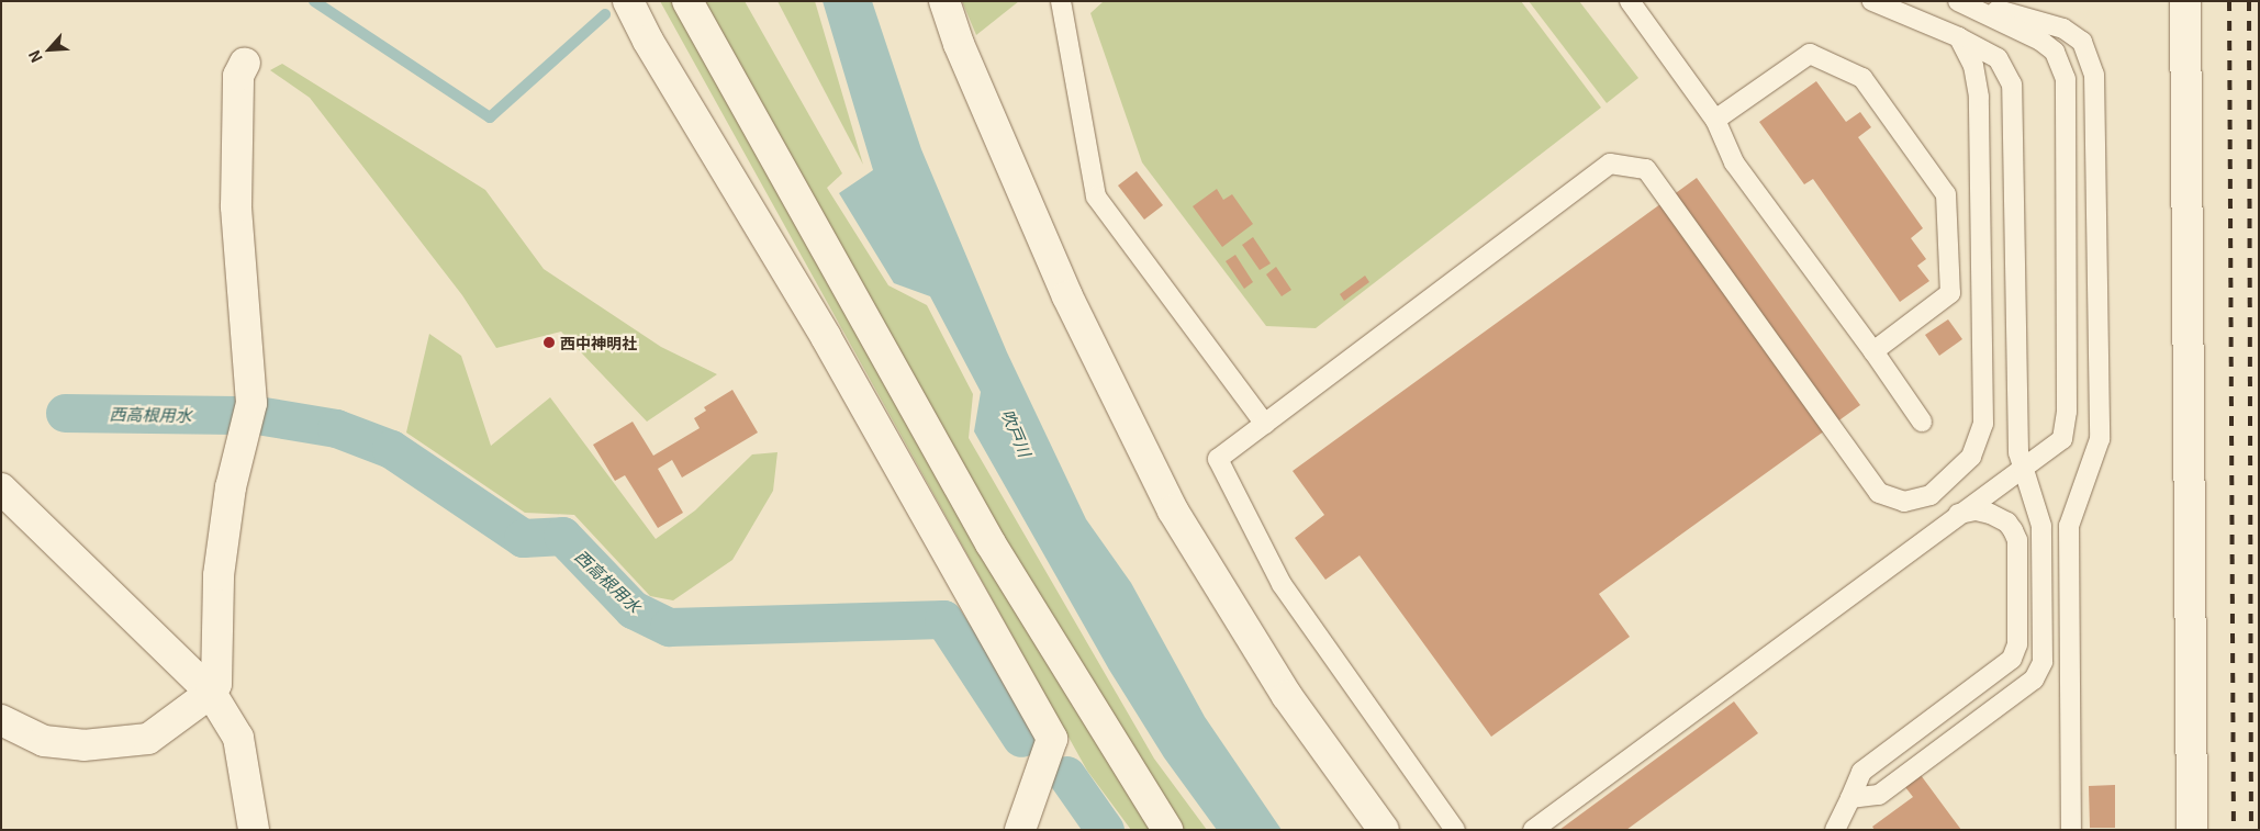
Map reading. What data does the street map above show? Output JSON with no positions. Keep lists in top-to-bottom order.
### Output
{
  "water": ["西高根用水", "吹戸川"],
  "places": ["西中神明社"],
  "north": "bottom left"
}
